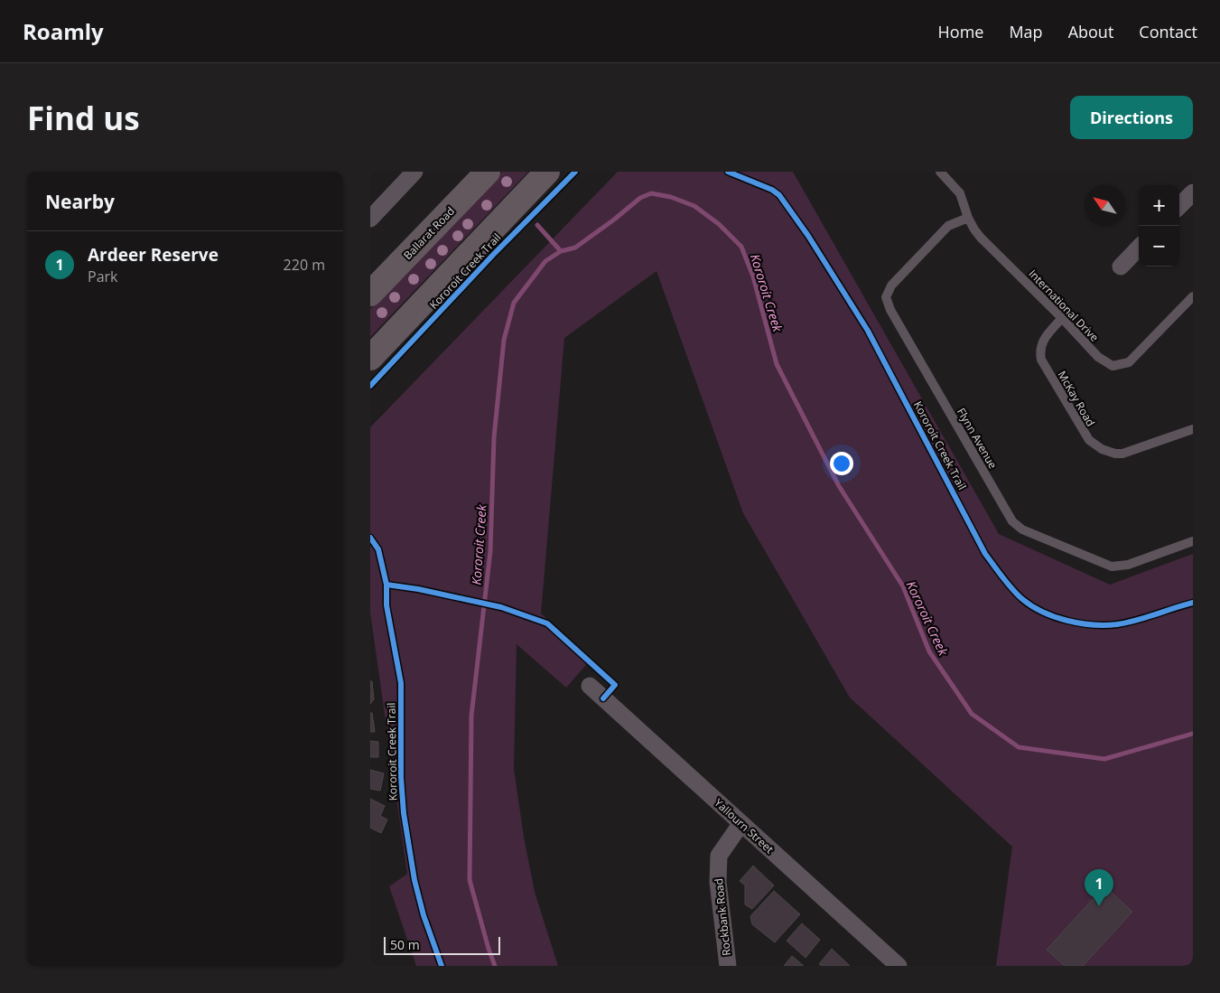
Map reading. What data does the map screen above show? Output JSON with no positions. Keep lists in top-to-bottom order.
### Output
{
  "streets": {
    "highway": ["Ballarat Road"],
    "street": ["Yallourn Street", "Rockbank Road"],
    "lane": ["International Drive", "McKay Road", "Flynn Avenue"],
    "cycle path": ["Kororoit Creek Trail"]
  },
  "crossings": [
    ["International Drive", "McKay Road"],
    ["International Drive", "Flynn Avenue"],
    ["Yallourn Street", "Rockbank Road"]
  ],
  "water": ["Kororoit Creek"],
  "scale_bar": "50 m",
  "north": "top left",
  "page": {
    "header": "Roamly",
    "nav": [
      "Home",
      "Map",
      "About",
      "Contact"
    ],
    "buttons": "Directions",
    "title": "Find us",
    "heading": "Nearby",
    "map_buttons": ["+", "−"],
    "list": [
      {
        "mark": "1",
        "name": "Ardeer Reserve",
        "note": "Park",
        "value": "220 m"
      }
    ],
    "pins": "1",
    "scale": "50 m"
  }
}
